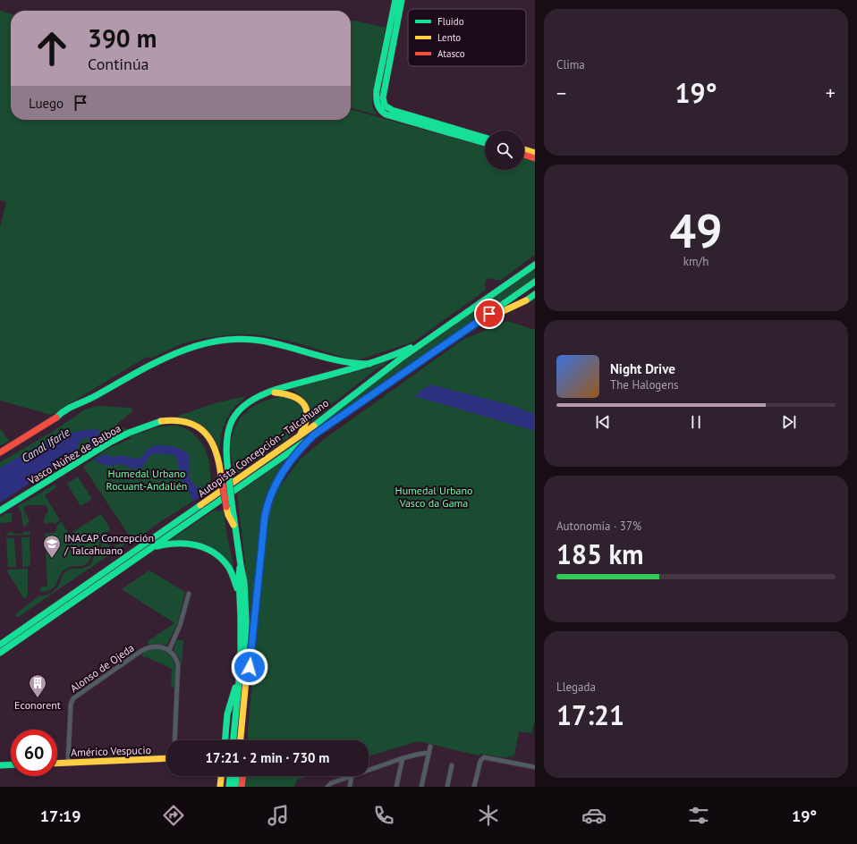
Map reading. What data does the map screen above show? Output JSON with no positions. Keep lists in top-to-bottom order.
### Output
{
  "streets": {
    "main road": ["Autopista Concepción - Talcahuano", "Vasco Núñez de Balboa", "Américo Vespucio"],
    "street": ["Alonso de Ojeda"]
  },
  "crossings": [
    ["Alonso de Ojeda", "Américo Vespucio"]
  ],
  "water": ["Canal Ifarle"],
  "parks": ["Humedal Urbano Rocuant-Andalién", "Humedal Urbano Vasco da Gama"],
  "places": {
    "school or university": ["INACAP Concepción / Talcahuano"],
    "building": ["Econorent"]
  },
  "legend": ["Fluido", "Lento", "Atasco"],
  "page": {
    "tile": [
      "Clima",
      ["49", "km/h"],
      ["Autonomía · 37%", "185 km"],
      ["Llegada", "17:21"]
    ],
    "turn": ["390 m", "Continúa"],
    "heat": ["−", "19°", "+"],
    "then": "Luego",
    "song": ["Night Drive", "The Halogens"],
    "limit": "60",
    "trip": "17:21 · 2 min · 730 m",
    "tabs": ["17:19", "19°"]
  }
}
